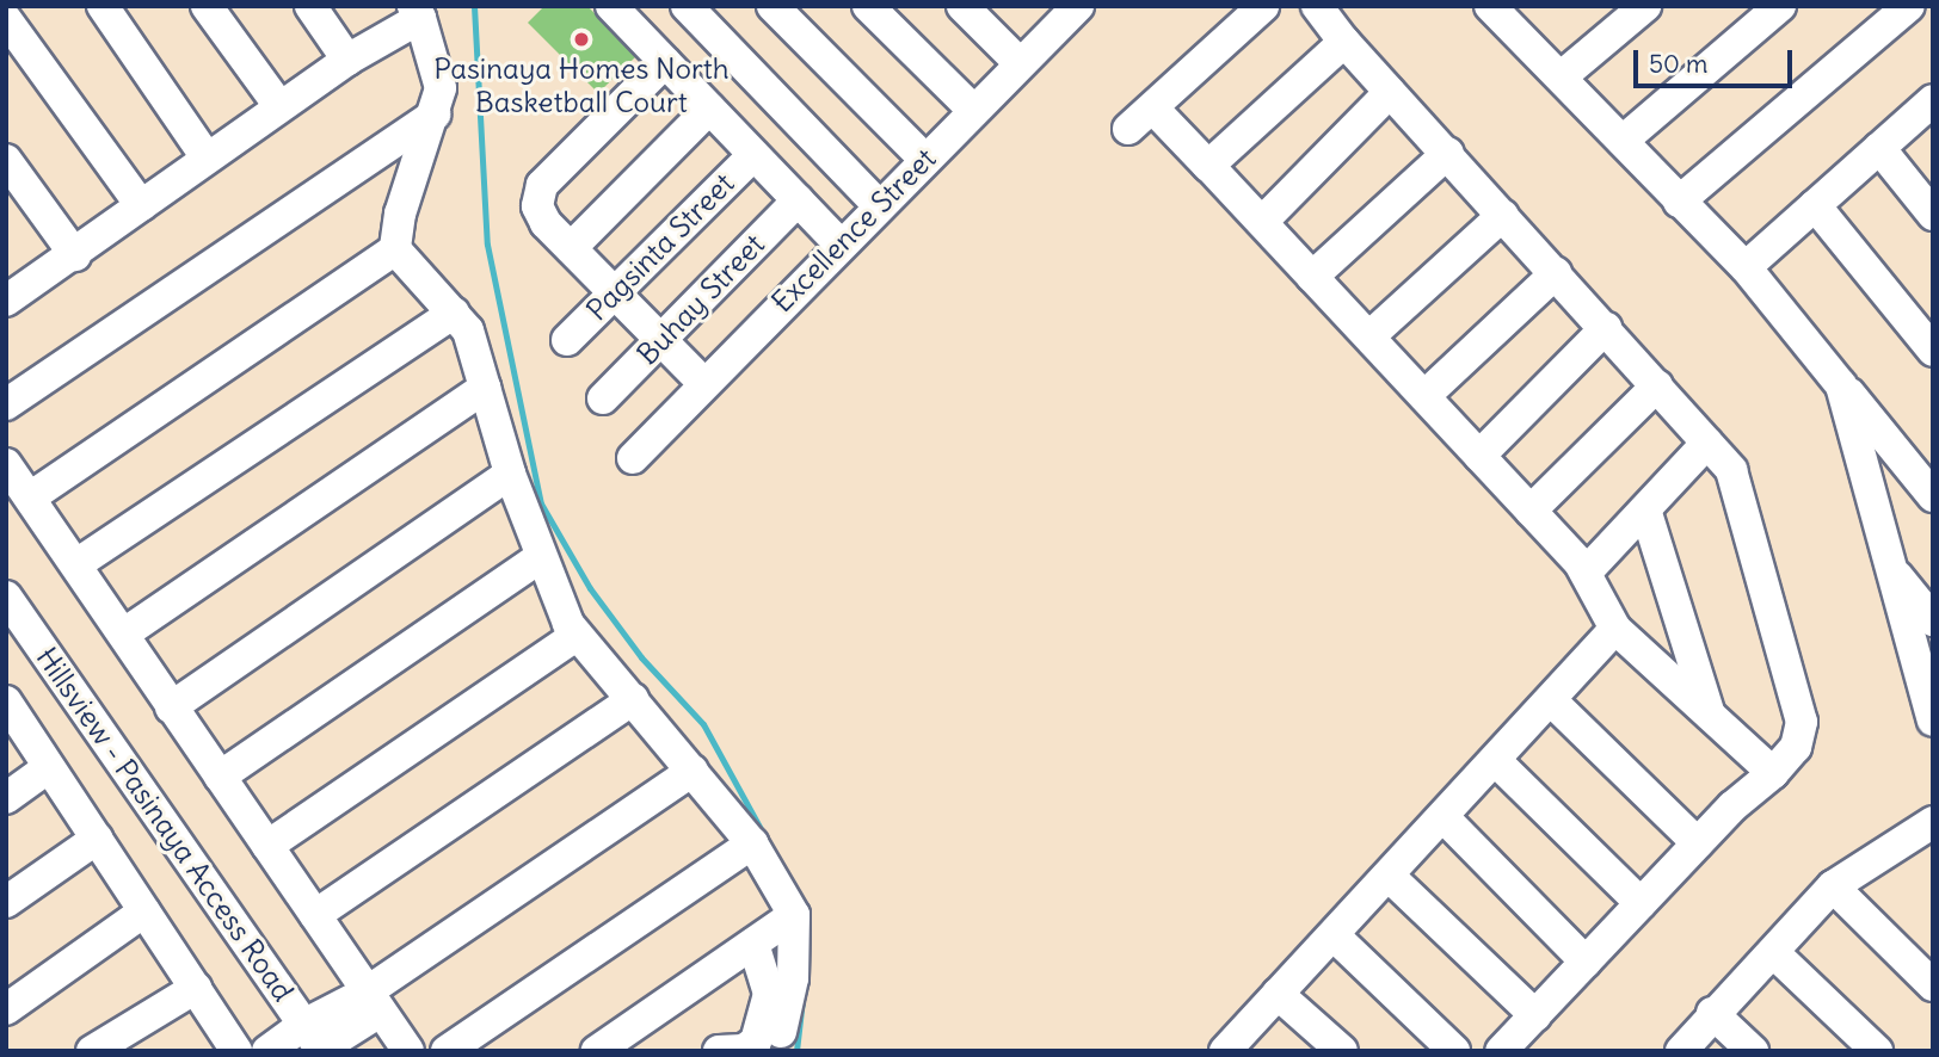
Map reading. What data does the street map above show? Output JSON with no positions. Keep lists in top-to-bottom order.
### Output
{
  "streets": {
    "street": [
      "Excellence Street",
      "Pagsinta Street",
      "Buhay Street",
      "Hillsview - Pasinaya Access Road"
    ]
  },
  "places": ["Pasinaya Homes North Basketball Court"],
  "scale_bar": "50 m"
}
